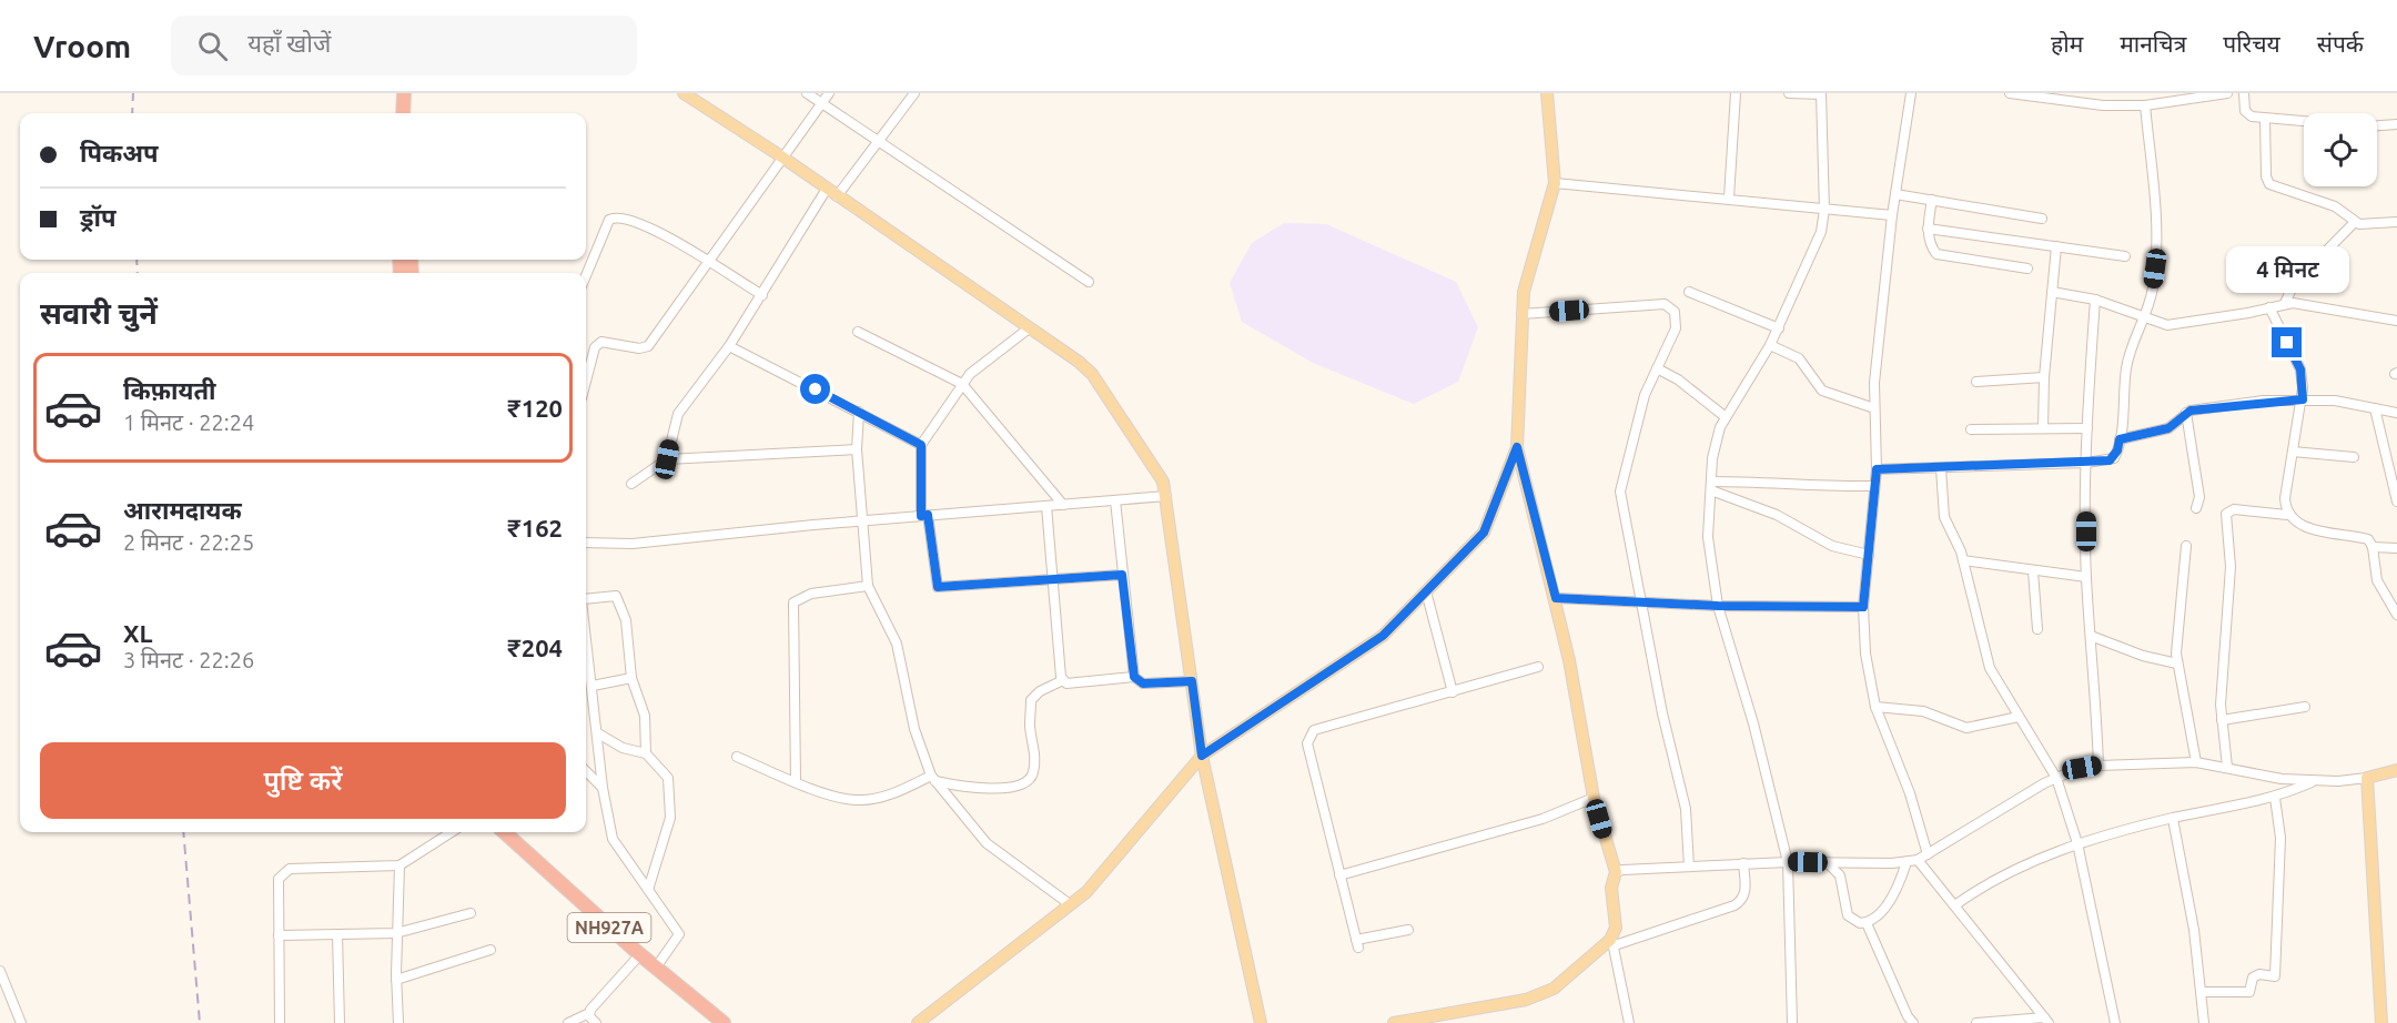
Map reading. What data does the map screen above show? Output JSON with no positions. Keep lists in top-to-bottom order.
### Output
{
  "streets": {
    "highway": ["NH927A"]
  },
  "page": {
    "header": "Vroom",
    "search": "यहाँ खोजें",
    "nav": [
      "होम",
      "मानचित्र",
      "परिचय",
      "संपर्क"
    ],
    "banner": ["पिकअप", "ड्रॉप"],
    "bubble": "4 मिनट",
    "heading": "सवारी चुनें",
    "list": [
      {
        "name": "किफ़ायती",
        "note": "1 मिनट · 22:24",
        "value": "₹120"
      },
      {
        "name": "आरामदायक",
        "note": "2 मिनट · 22:25",
        "value": "₹162"
      },
      {
        "name": "XL",
        "note": "3 मिनट · 22:26",
        "value": "₹204"
      }
    ],
    "buttons": "पुष्टि करें"
  }
}
